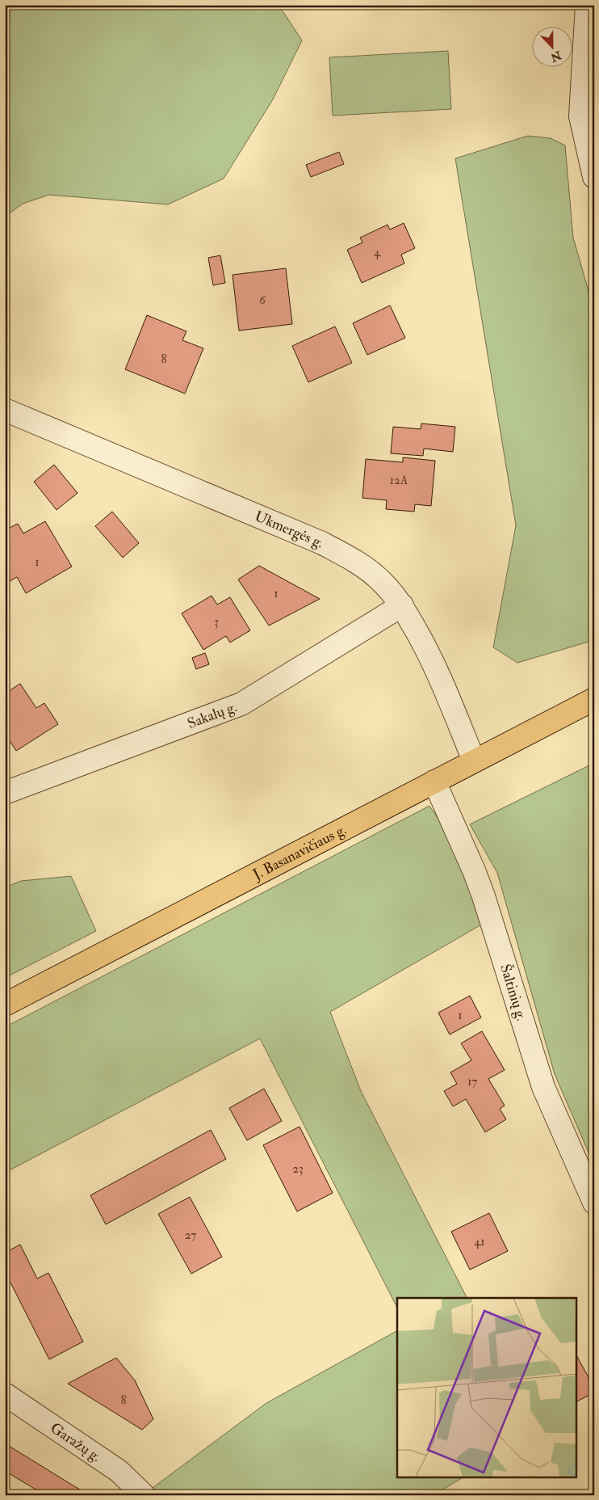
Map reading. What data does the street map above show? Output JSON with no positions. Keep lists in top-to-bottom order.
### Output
{
  "streets": {
    "highway": ["J. Basanavičiaus g."],
    "street": [
      "Ukmergės g.",
      "Sakalų g.",
      "Šaltinių g.",
      "Garažų g."
    ]
  },
  "crossings": [
    ["Ukmergės g.", "Sakalų g."],
    ["Ukmergės g.", "J. Basanavičiaus g."],
    ["J. Basanavičiaus g.", "Šaltinių g."]
  ],
  "house_numbers": [
    "4",
    "6",
    "8",
    "12A",
    "1",
    "1",
    "3",
    "1",
    "17",
    "23",
    "27",
    "41",
    "8"
  ],
  "north": "bottom"
}
